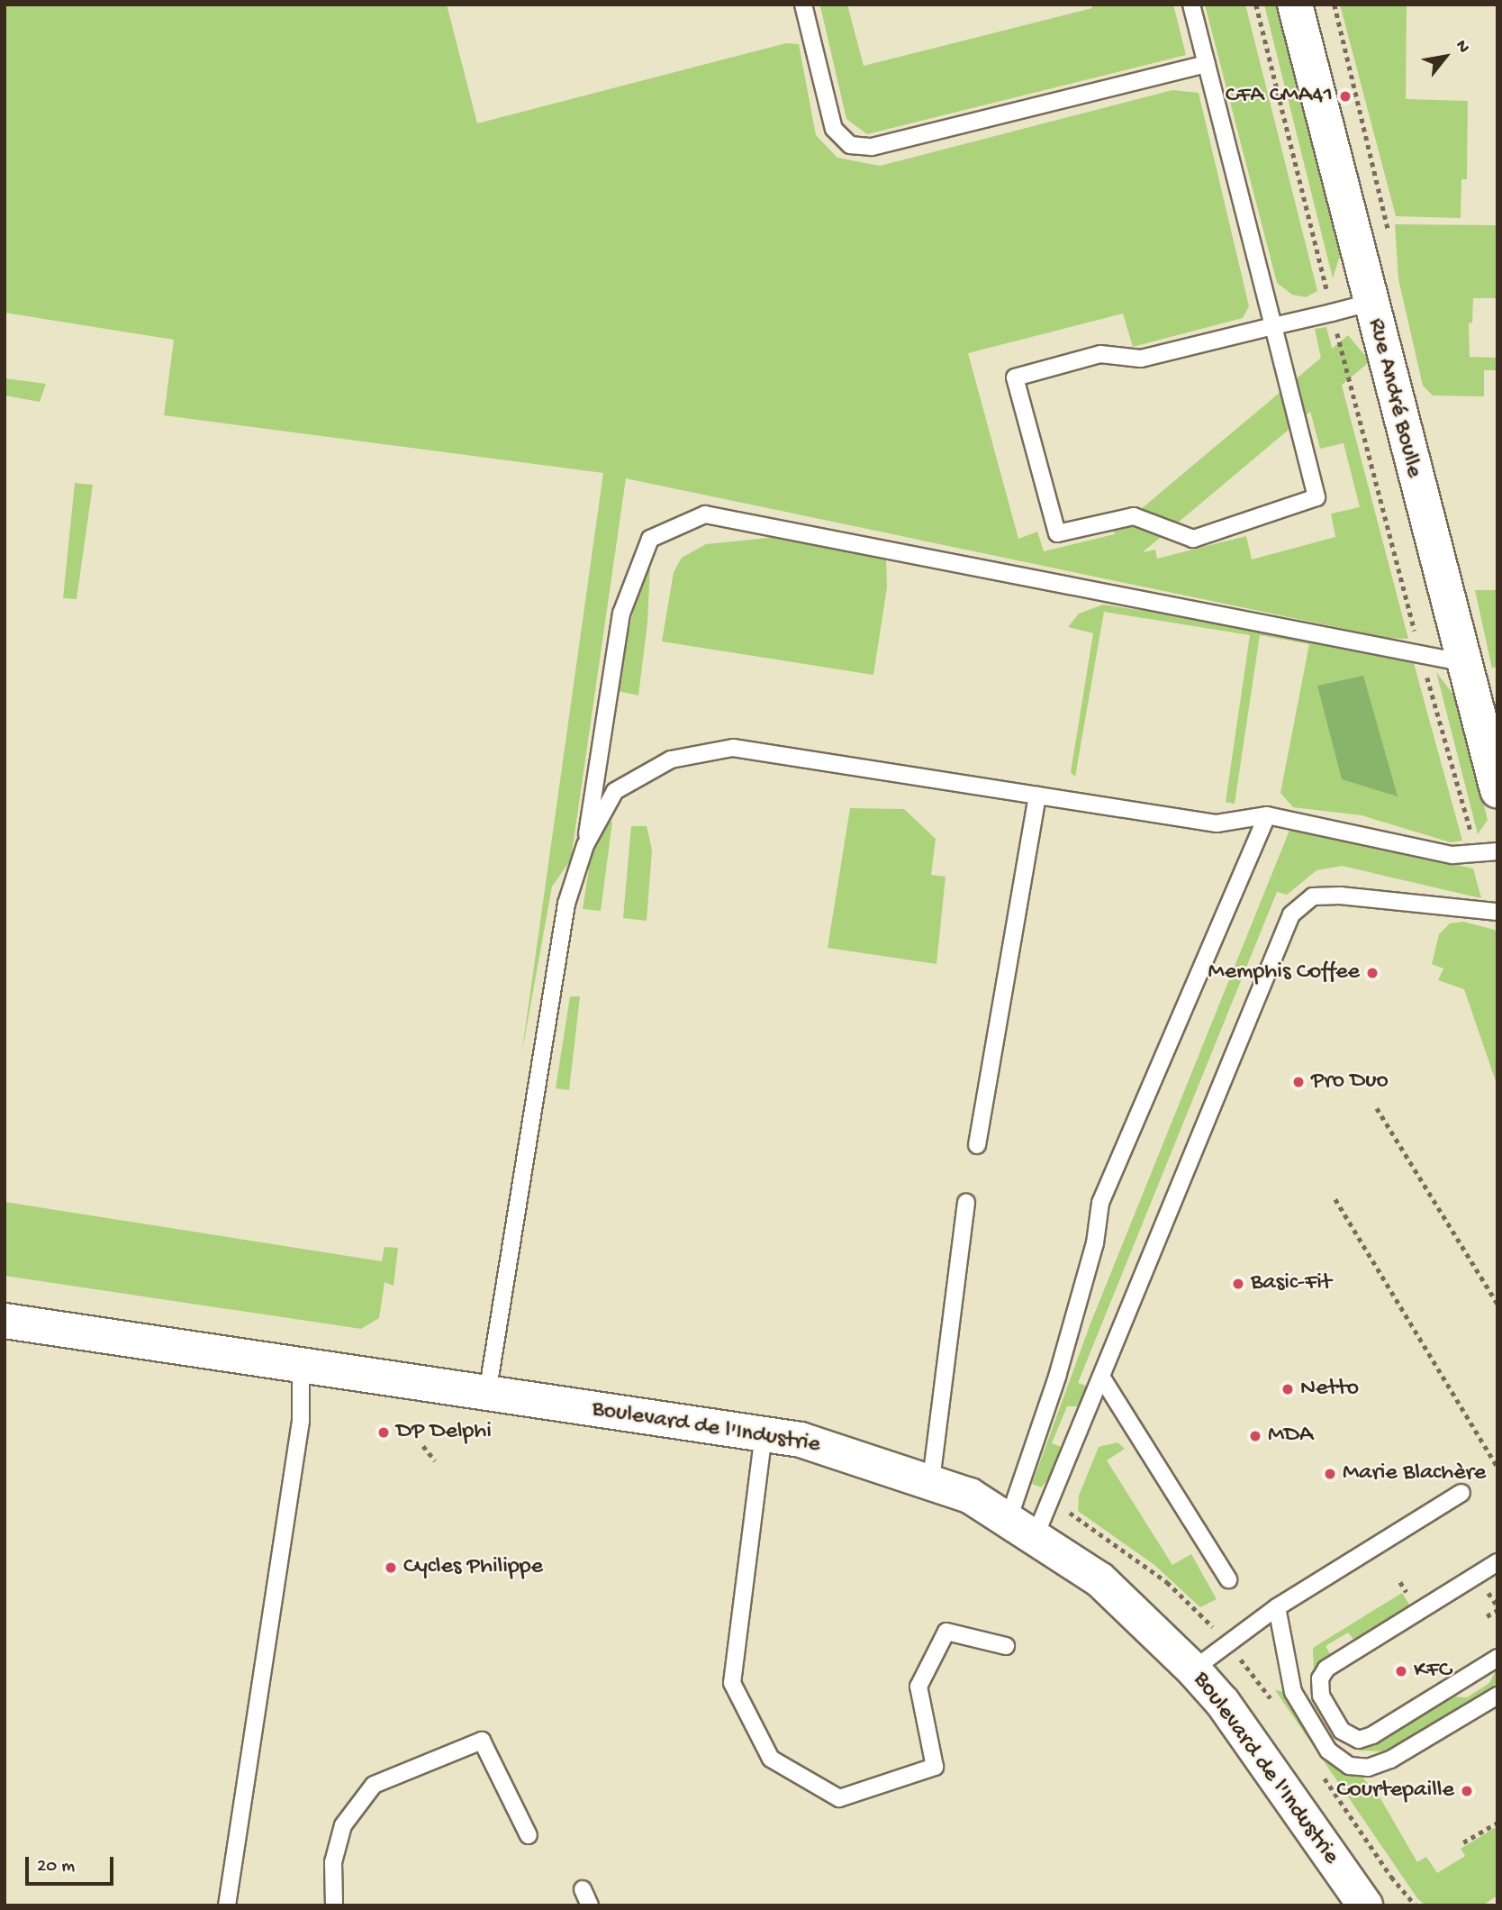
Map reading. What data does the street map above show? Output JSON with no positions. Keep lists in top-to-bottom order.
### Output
{
  "streets": {
    "main road": ["Rue André Boulle", "Boulevard de l'Industrie"]
  },
  "places": [
    "CFA CMA41",
    "Memphis Coffee",
    "Pro Duo",
    "Basic-Fit",
    "Netto",
    "DP Delphi",
    "MDA",
    "Marie Blachère",
    "Cycles Philippe",
    "KFC",
    "Courtepaille"
  ],
  "scale_bar": "20 m",
  "north": "top right"
}
